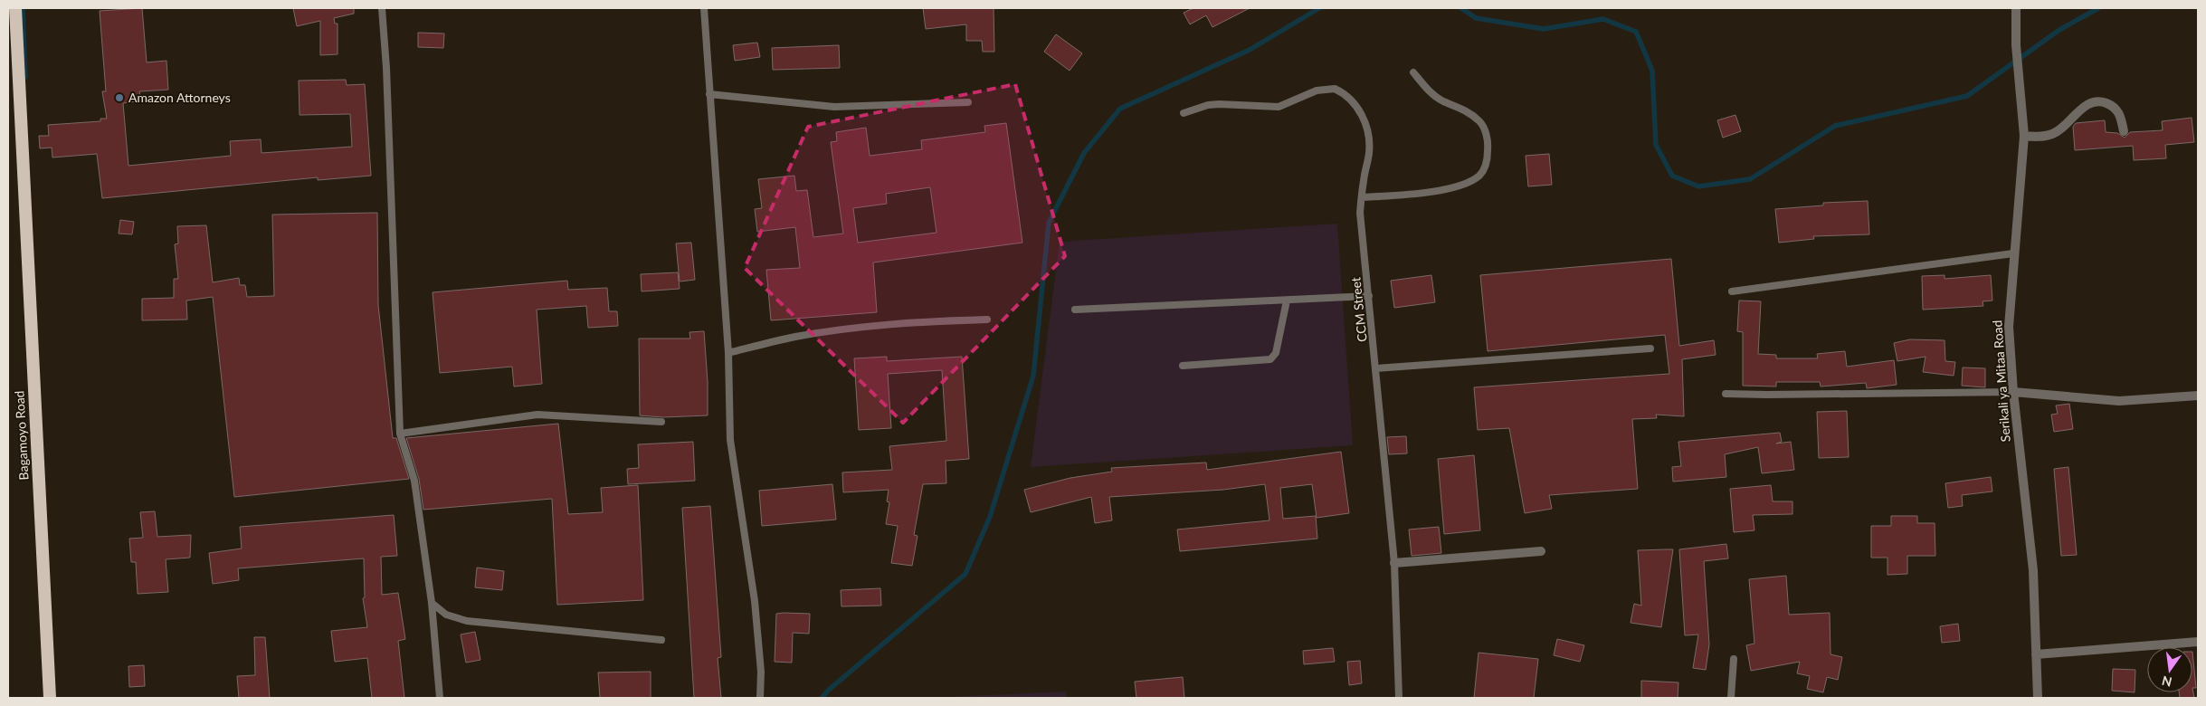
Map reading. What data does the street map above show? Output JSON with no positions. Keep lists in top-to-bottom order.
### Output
{
  "streets": {
    "highway": ["Bagamoyo Road"],
    "street": ["Serikali ya Mitaa Road"],
    "lane": ["CCM Street"]
  },
  "places": ["Amazon Attorneys"],
  "north": "bottom"
}
